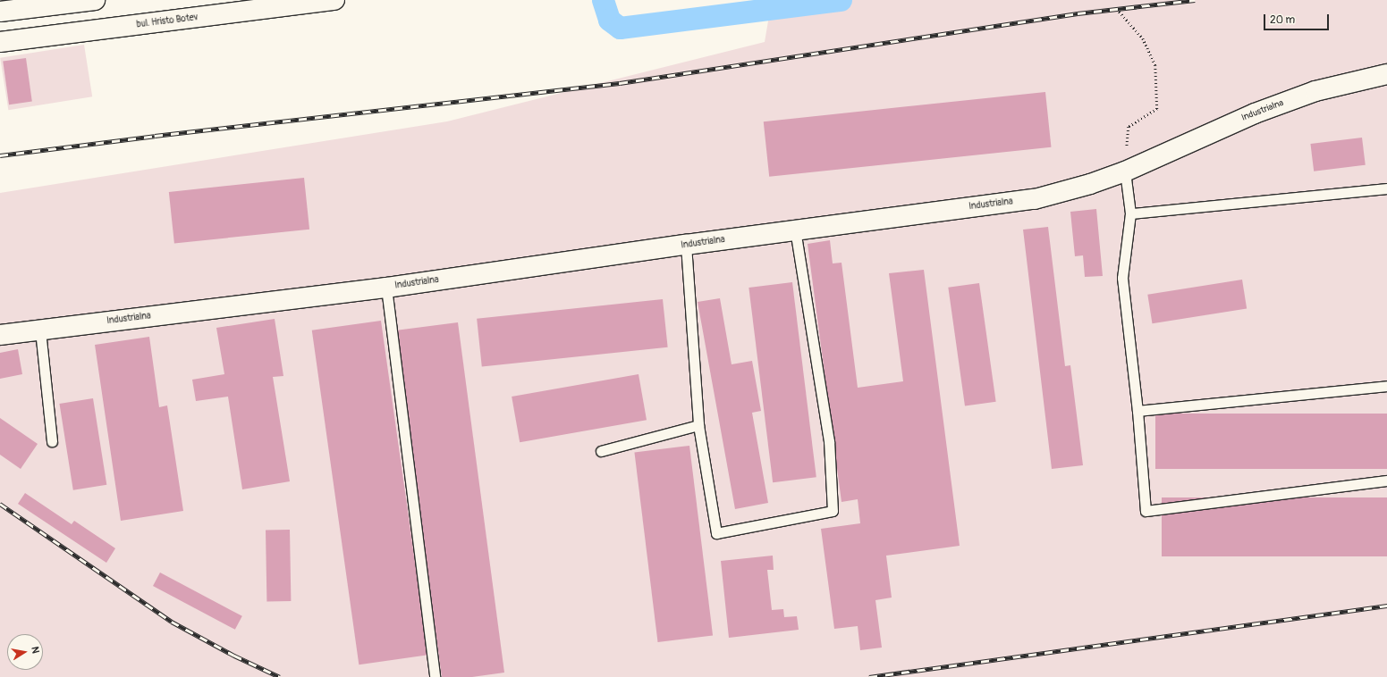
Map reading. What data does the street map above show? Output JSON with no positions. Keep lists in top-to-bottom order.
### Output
{
  "streets": {
    "street": ["bul. Hristo Botev", "Industrialna"]
  },
  "scale_bar": "20 m",
  "north": "right"
}
